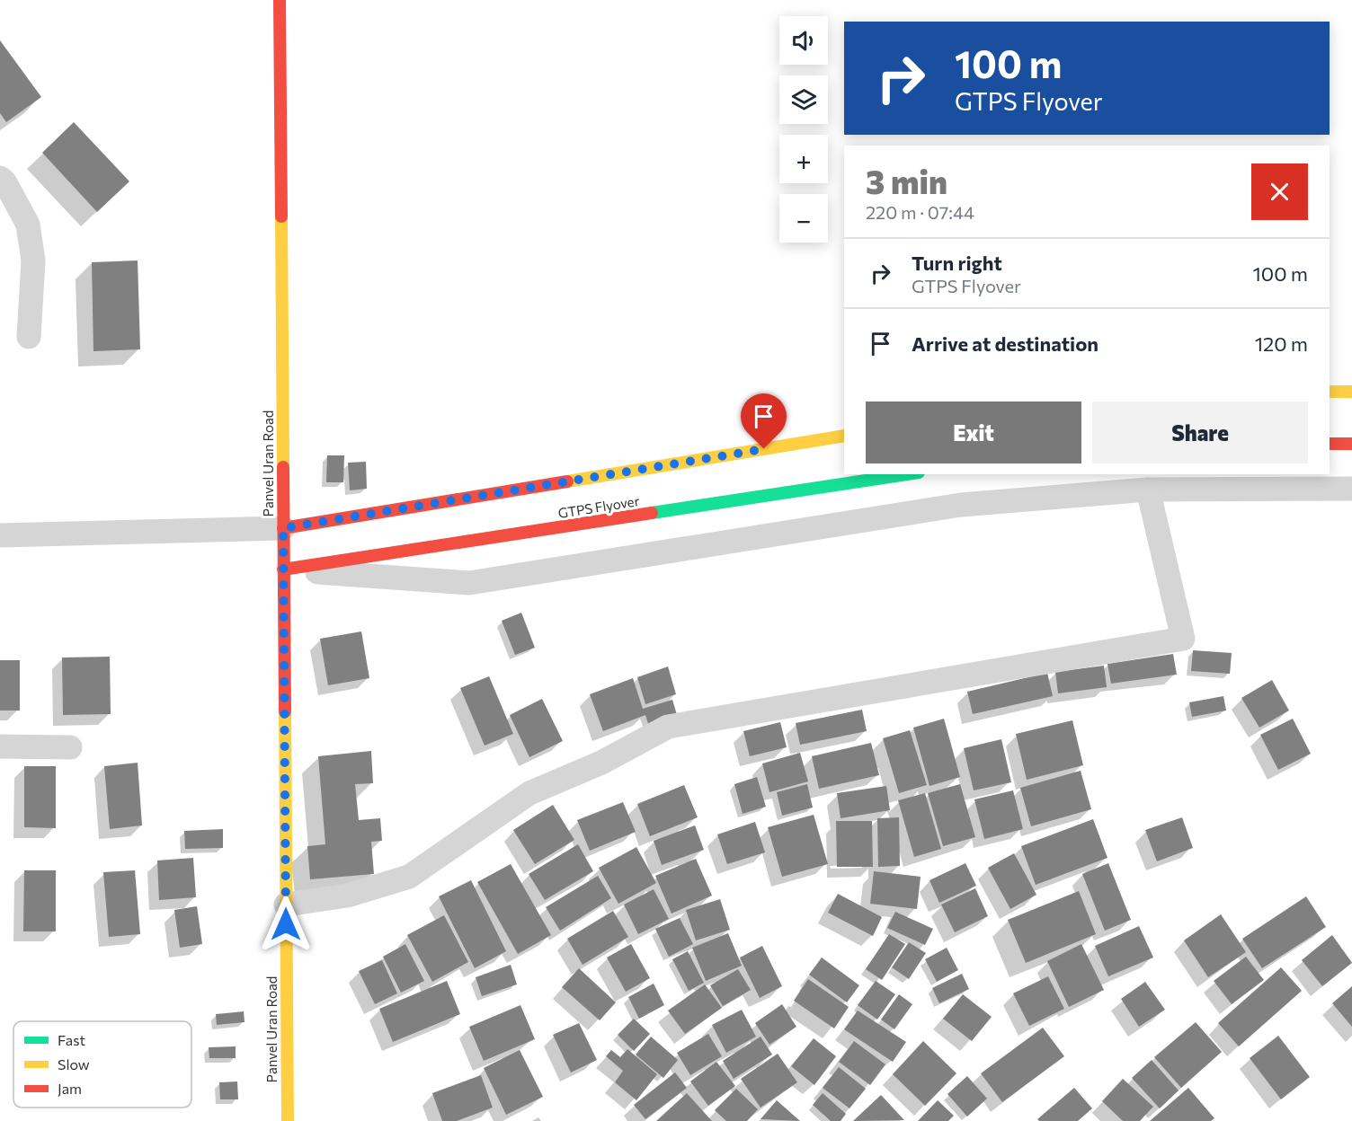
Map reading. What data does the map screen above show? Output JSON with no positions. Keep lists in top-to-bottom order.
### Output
{
  "streets": {
    "main road": ["Panvel Uran Road", "GTPS Flyover"]
  },
  "crossings": [
    ["Panvel Uran Road", "GTPS Flyover"]
  ],
  "legend": ["Fast", "Slow", "Jam"],
  "page": {
    "map_buttons": ["+", "−"],
    "turn": ["100 m", "GTPS Flyover"],
    "heading": ["3 min", "220 m · 07:44"],
    "list": [
      {
        "name": "Turn right",
        "note": "GTPS Flyover",
        "value": "100 m"
      },
      {
        "name": "Arrive at destination",
        "value": "120 m"
      }
    ],
    "buttons": ["Exit", "Share"]
  }
}
